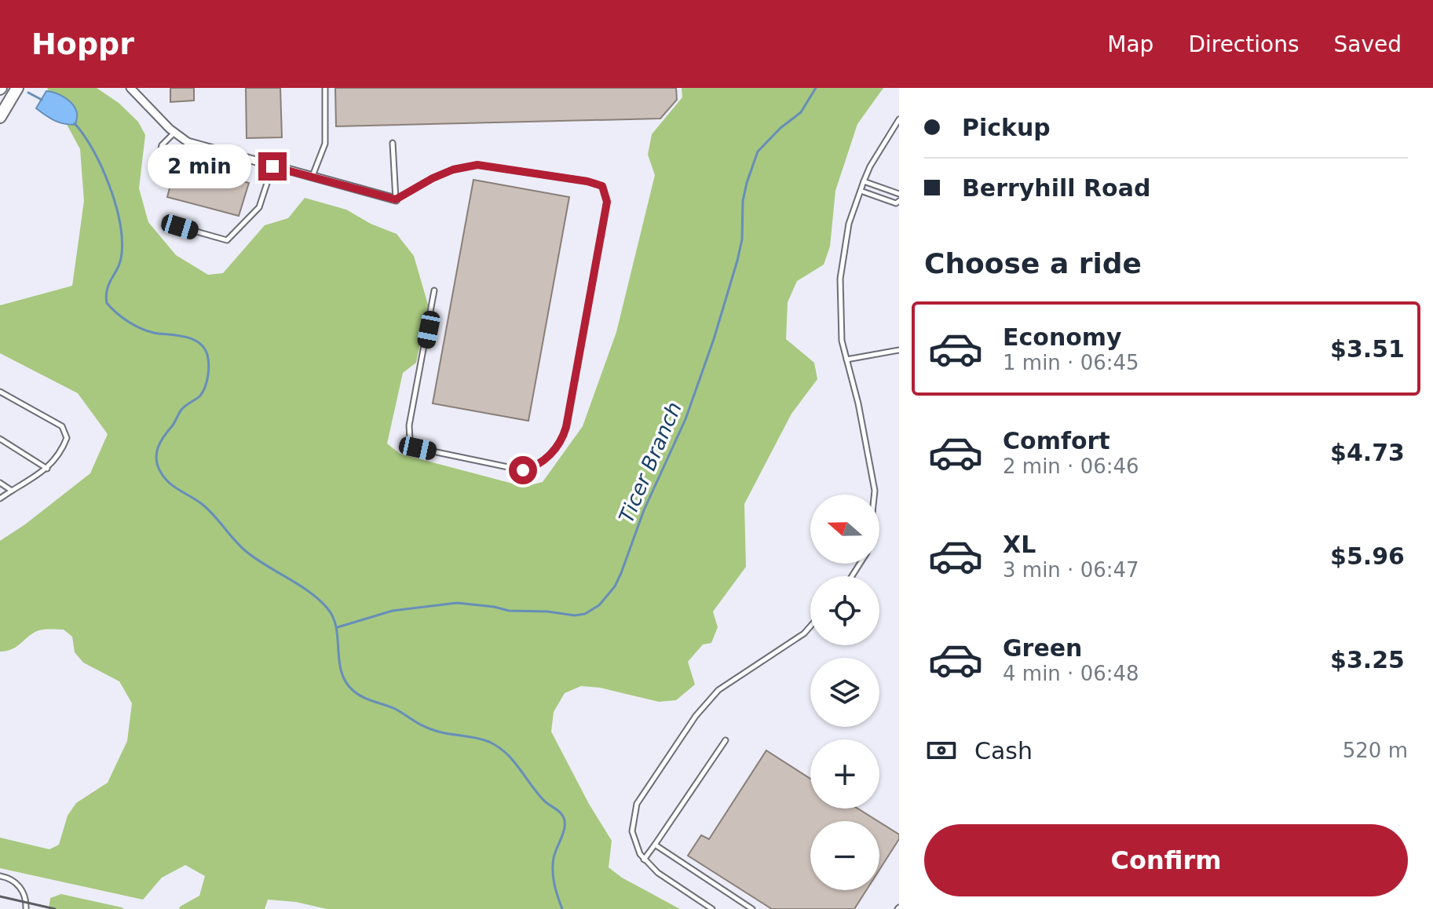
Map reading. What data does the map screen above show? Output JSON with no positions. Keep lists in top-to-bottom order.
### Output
{
  "water": ["Ticer Branch"],
  "north": "left",
  "page": {
    "header": "Hoppr",
    "nav": ["Map", "Directions", "Saved"],
    "banner": ["Pickup", "Berryhill Road"],
    "bubble": "2 min",
    "heading": "Choose a ride",
    "list": [
      {
        "name": "Economy",
        "note": "1 min · 06:45",
        "value": "$3.51"
      },
      {
        "name": "Comfort",
        "note": "2 min · 06:46",
        "value": "$4.73"
      },
      {
        "name": "XL",
        "note": "3 min · 06:47",
        "value": "$5.96"
      },
      {
        "name": "Green",
        "note": "4 min · 06:48",
        "value": "$3.25"
      }
    ],
    "map_buttons": ["+", "−"],
    "pay": ["Cash", "520 m"],
    "buttons": "Confirm"
  }
}
